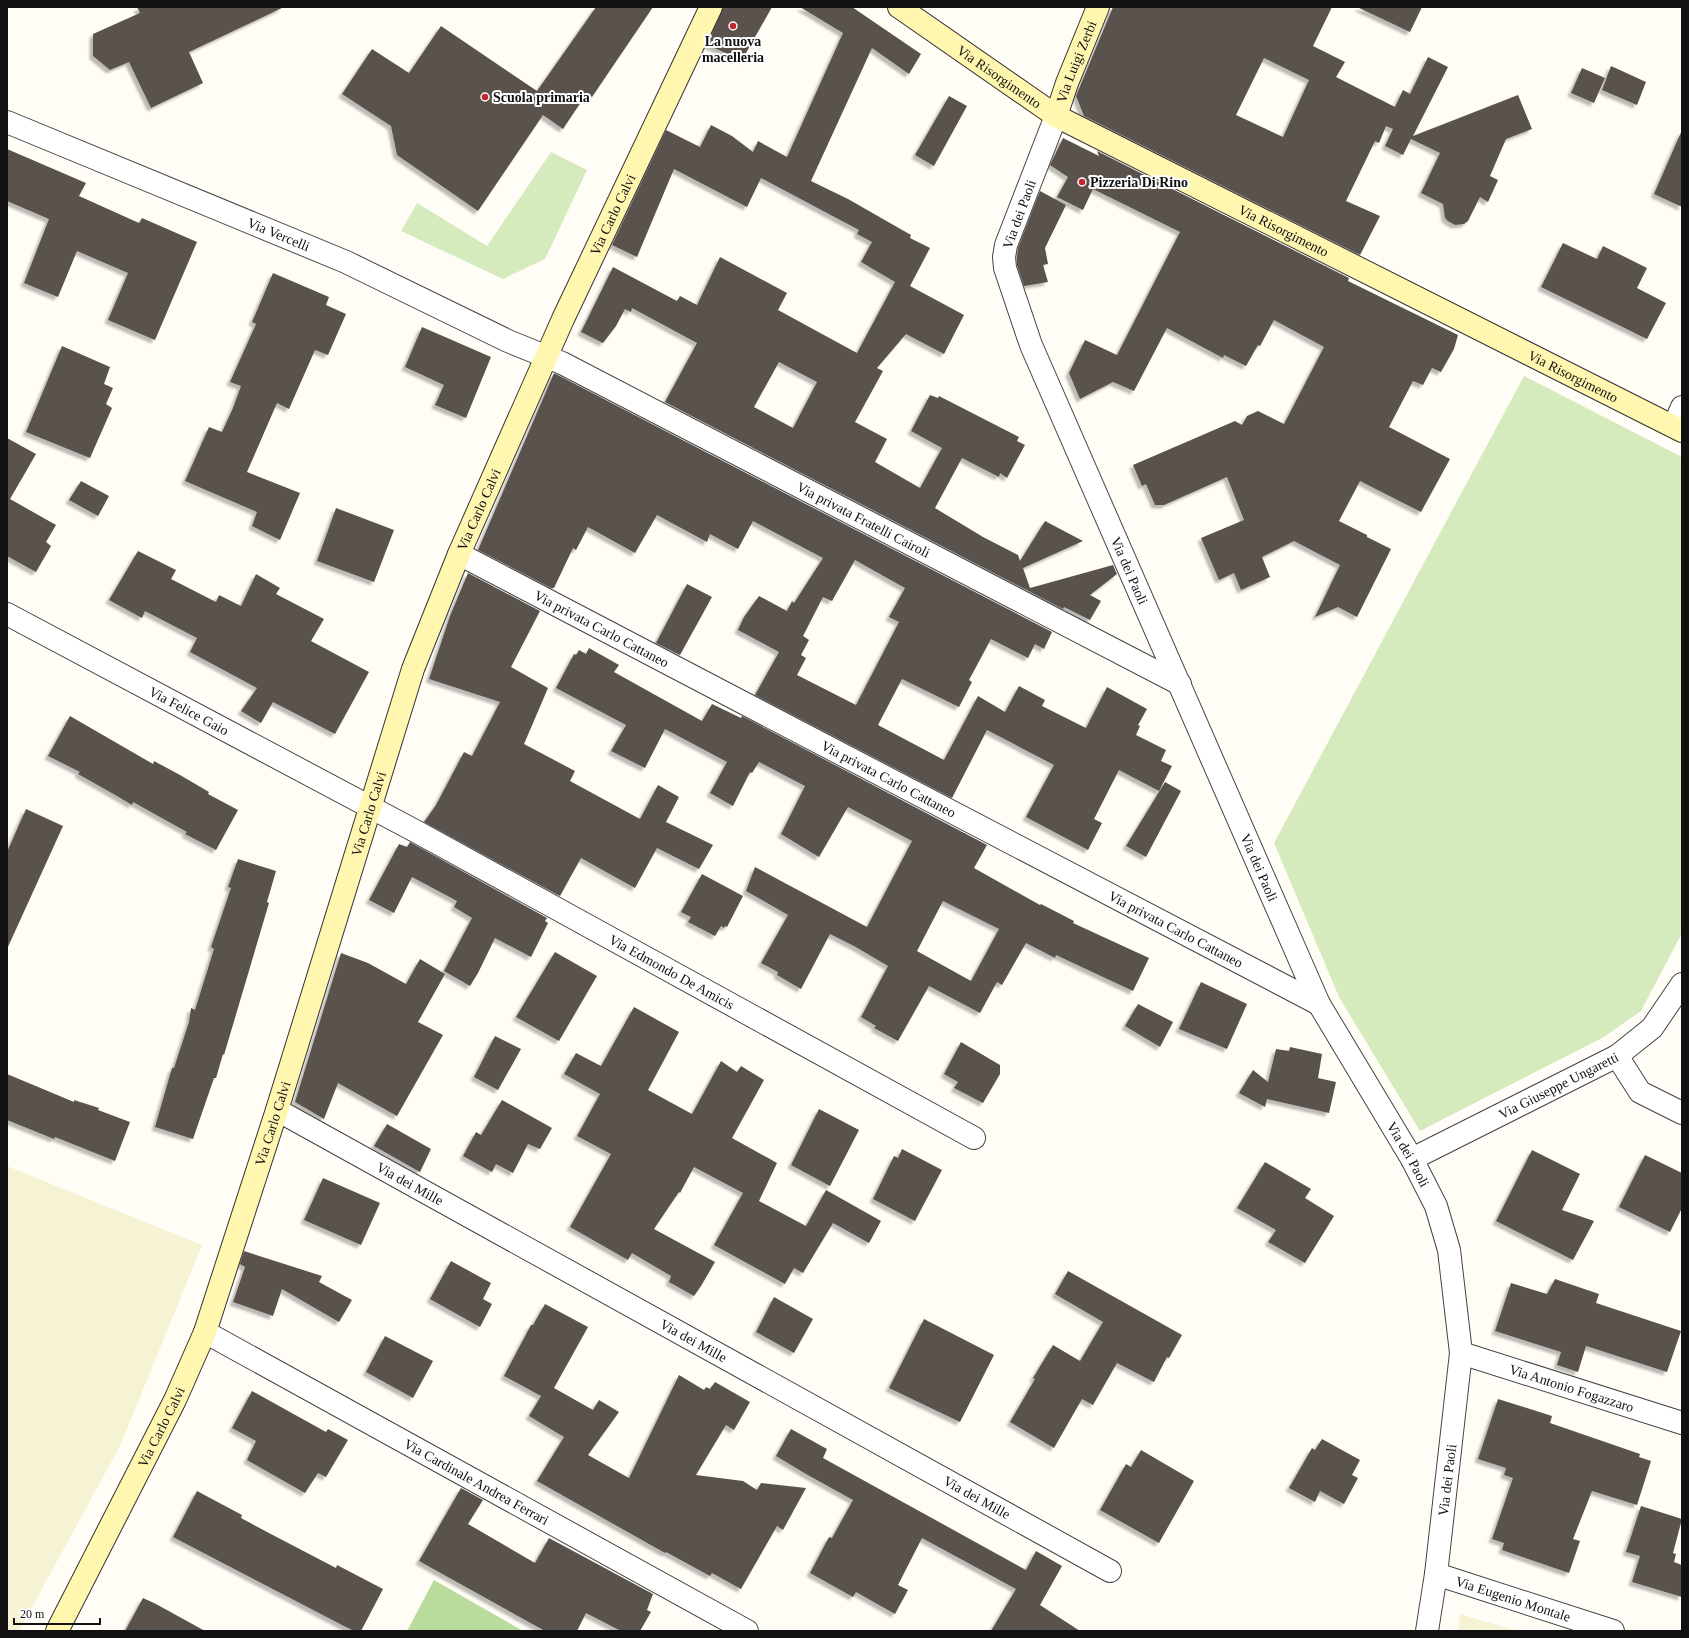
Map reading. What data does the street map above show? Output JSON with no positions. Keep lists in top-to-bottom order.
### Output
{
  "streets": {
    "street": [
      "Via Luigi Zerbi",
      "Via Risorgimento",
      "Via Carlo Calvi",
      "Via dei Paoli",
      "Via Vercelli",
      "Via privata Fratelli Cairoli",
      "Via privata Carlo Cattaneo",
      "Via Felice Gaio",
      "Via Edmondo De Amicis",
      "Via Giuseppe Ungaretti",
      "Via dei Mille",
      "Via Antonio Fogazzaro",
      "Via Cardinale Andrea Ferrari",
      "Via Eugenio Montale"
    ]
  },
  "crossings": [
    ["Via Luigi Zerbi", "Via Risorgimento"],
    ["Via Luigi Zerbi", "Via dei Paoli"],
    ["Via Risorgimento", "Via dei Paoli"],
    ["Via Carlo Calvi", "Via Vercelli"],
    ["Via Carlo Calvi", "Via privata Fratelli Cairoli"],
    ["Via Carlo Calvi", "Via privata Carlo Cattaneo"],
    ["Via Carlo Calvi", "Via Felice Gaio"],
    ["Via Carlo Calvi", "Via Edmondo De Amicis"],
    ["Via Carlo Calvi", "Via dei Mille"],
    ["Via Carlo Calvi", "Via Cardinale Andrea Ferrari"],
    ["Via dei Paoli", "Via privata Fratelli Cairoli"],
    ["Via dei Paoli", "Via privata Carlo Cattaneo"],
    ["Via dei Paoli", "Via Giuseppe Ungaretti"],
    ["Via dei Paoli", "Via Antonio Fogazzaro"],
    ["Via dei Paoli", "Via Eugenio Montale"],
    ["Via Vercelli", "Via privata Fratelli Cairoli"],
    ["Via Felice Gaio", "Via Edmondo De Amicis"]
  ],
  "places": ["La nuova macelleria", "Scuola primaria", "Pizzeria Di Rino"],
  "scale_bar": "20 m"
}
